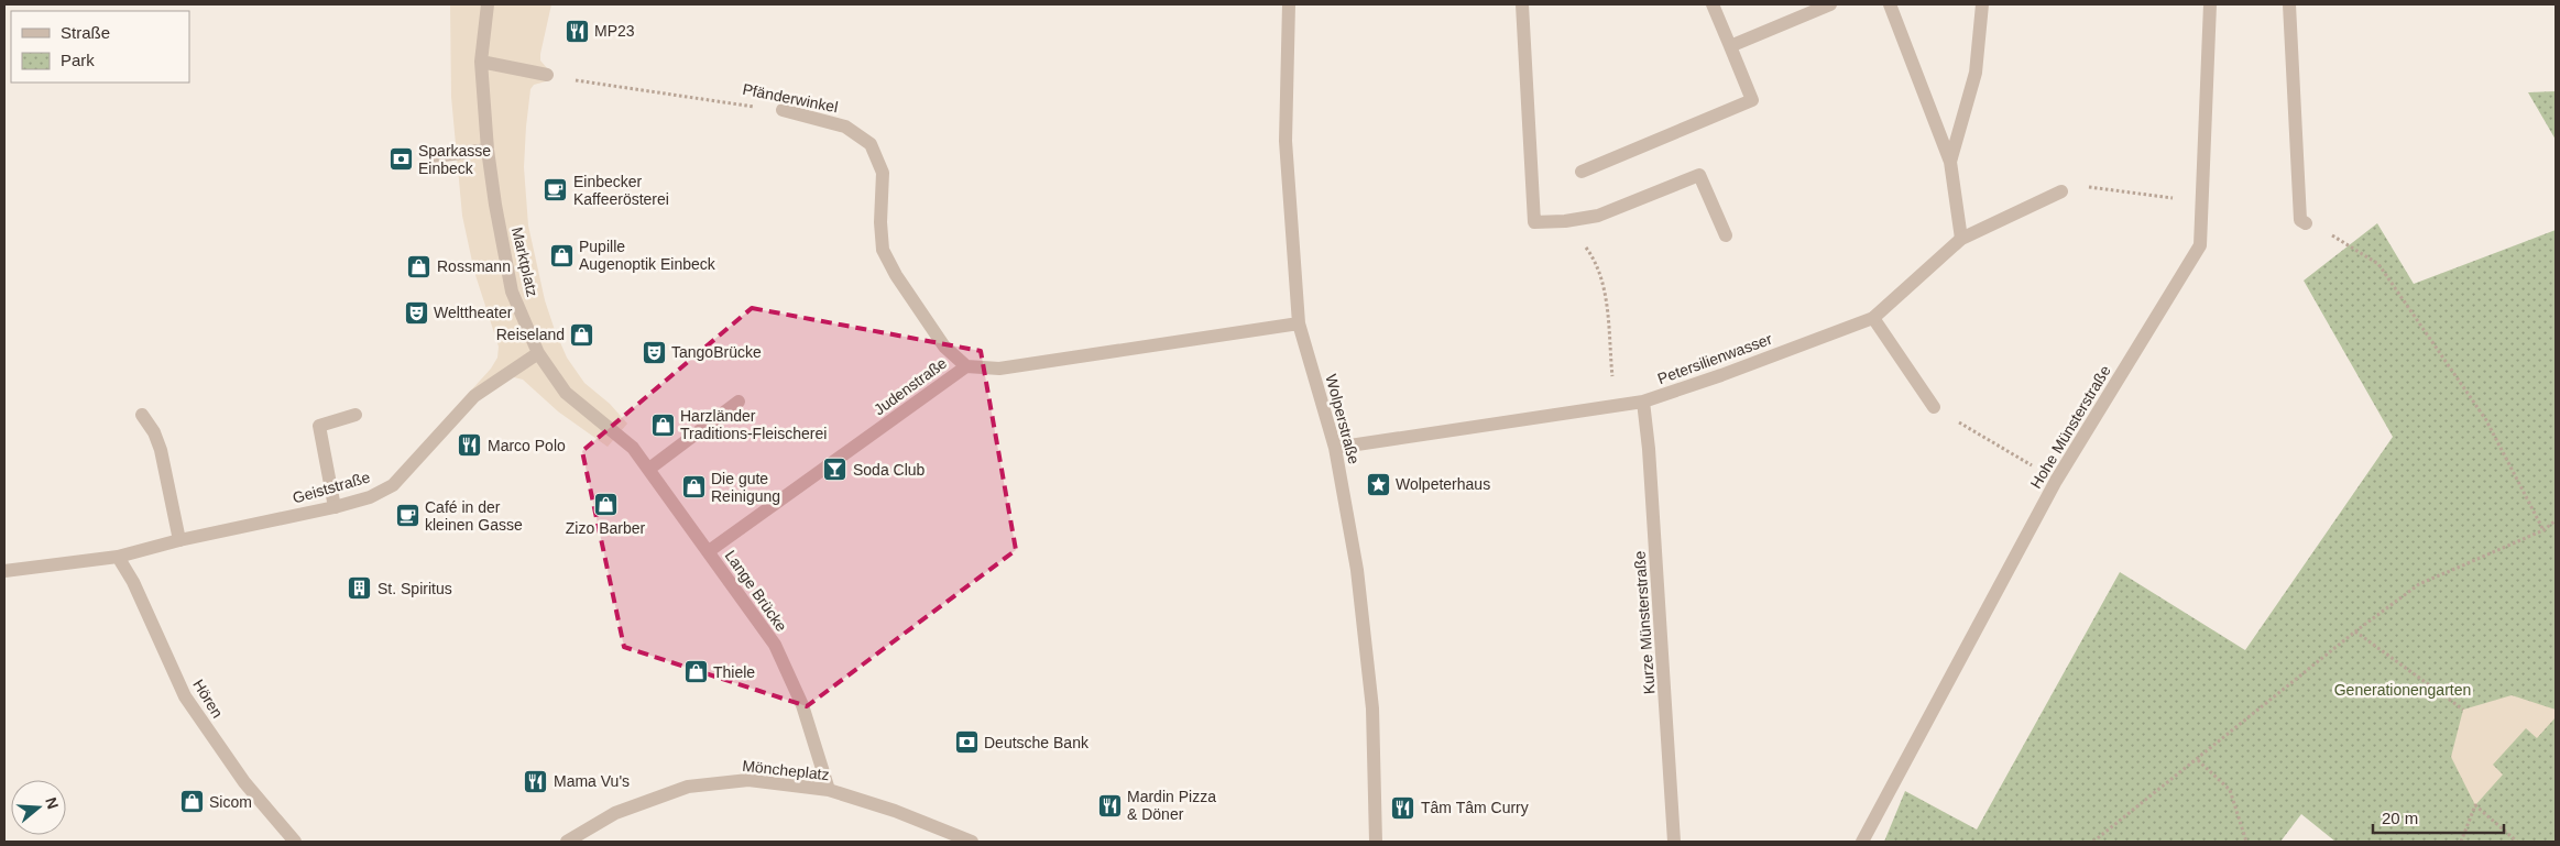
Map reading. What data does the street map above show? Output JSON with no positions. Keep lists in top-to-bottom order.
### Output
{
  "streets": {
    "street": [
      "Pfänderwinkel",
      "Marktplatz",
      "Petersilienwasser",
      "Judenstraße",
      "Wolperstraße",
      "Hohe Münsterstraße",
      "Geiststraße",
      "Lange Brücke",
      "Kurze Münsterstraße",
      "Hören",
      "Möncheplatz"
    ]
  },
  "crossings": [
    ["Pfänderwinkel", "Judenstraße"],
    ["Marktplatz", "Geiststraße"],
    ["Marktplatz", "Lange Brücke"],
    ["Petersilienwasser", "Wolperstraße"],
    ["Petersilienwasser", "Kurze Münsterstraße"],
    ["Judenstraße", "Wolperstraße"],
    ["Judenstraße", "Lange Brücke"],
    ["Geiststraße", "Hören"],
    ["Lange Brücke", "Möncheplatz"]
  ],
  "parks": ["Generationengarten"],
  "places": {
    "restaurant": [
      "MP23",
      "Marco Polo",
      "Mama Vu's",
      "Mardin Pizza & Döner",
      "Tâm Tâm Curry"
    ],
    "bank": ["Sparkasse Einbeck", "Deutsche Bank"],
    "cafe": ["Einbecker Kaffeerösterei", "Café in der kleinen Gasse"],
    "shop": [
      "Pupille Augenoptik Einbeck",
      "Rossmann",
      "Reiseland",
      "Harzländer Traditions-Fleischerei",
      "Die gute Reinigung",
      "Zizo Barber",
      "Thiele",
      "Sicom"
    ],
    "theatre": ["Welttheater", "TangoBrücke"],
    "bar": ["Soda Club"],
    "place": ["Wolpeterhaus"],
    "building": ["St. Spiritus"]
  },
  "legend": ["Straße", "Park"],
  "scale_bar": "20 m",
  "north": "right"
}
